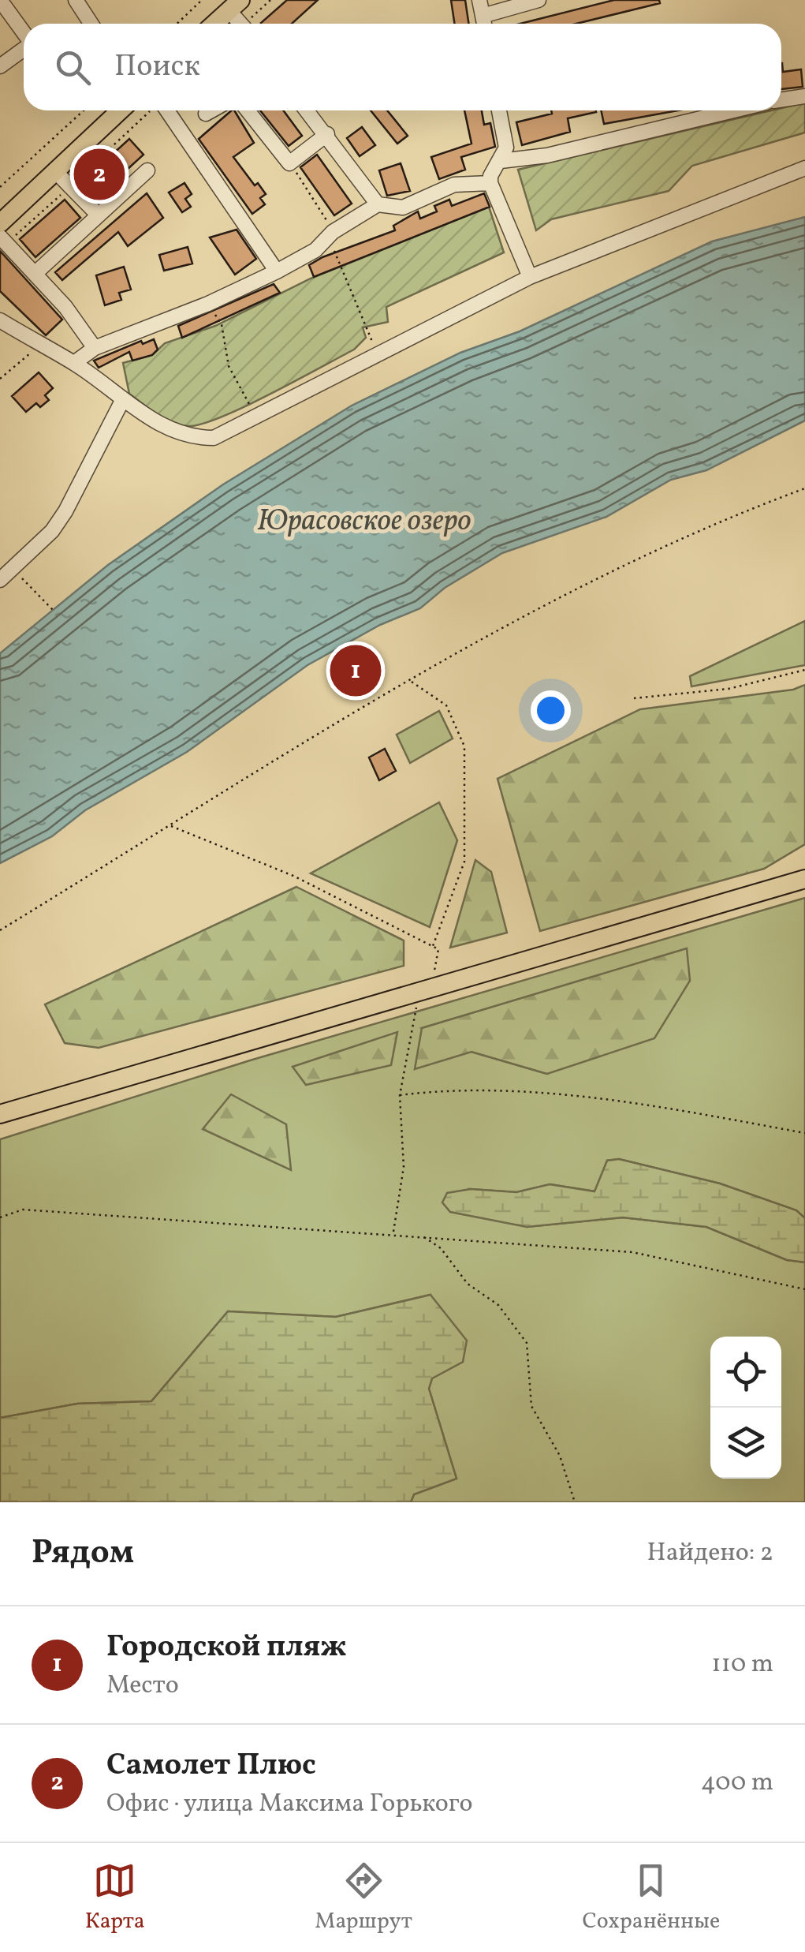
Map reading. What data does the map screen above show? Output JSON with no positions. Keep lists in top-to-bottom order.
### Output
{
  "water": ["Юрасовское озеро"],
  "page": {
    "search": "Поиск",
    "pins": ["2", "1"],
    "heading": ["Рядом", "Найдено: 2"],
    "list": [
      {
        "mark": "1",
        "name": "Городской пляж",
        "note": "Место",
        "value": "110 m"
      },
      {
        "mark": "2",
        "name": "Самолет Плюс",
        "note": "Офис · улица Максима Горького",
        "value": "400 m"
      }
    ],
    "nav": ["Карта", "Маршрут", "Сохранённые"]
  }
}
